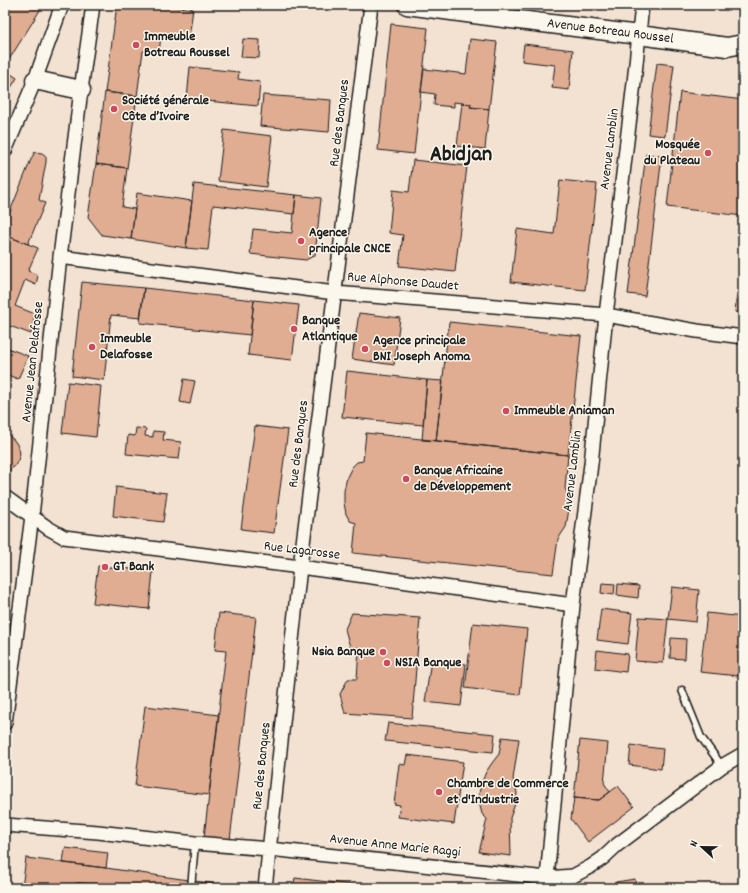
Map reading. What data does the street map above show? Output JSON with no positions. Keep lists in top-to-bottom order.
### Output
{
  "streets": {
    "street": [
      "Avenue Botreau Roussel",
      "Rue des Banques",
      "Avenue Lamblin",
      "Rue Alphonse Daudet",
      "Avenue Jean Delafosse",
      "Rue Lagarosse",
      "Avenue Anne Marie Raggi"
    ]
  },
  "crossings": [
    ["Avenue Botreau Roussel", "Avenue Lamblin"],
    ["Rue des Banques", "Rue Alphonse Daudet"],
    ["Rue des Banques", "Rue Lagarosse"],
    ["Rue des Banques", "Avenue Anne Marie Raggi"],
    ["Avenue Lamblin", "Rue Alphonse Daudet"],
    ["Avenue Lamblin", "Rue Lagarosse"],
    ["Avenue Lamblin", "Avenue Anne Marie Raggi"],
    ["Rue Alphonse Daudet", "Avenue Jean Delafosse"],
    ["Avenue Jean Delafosse", "Rue Lagarosse"]
  ],
  "districts": ["Abidjan"],
  "places": [
    "Immeuble Botreau Roussel",
    "Société générale Côte d’Ivoire",
    "Mosquée du Plateau",
    "Agence principale CNCE",
    "Banque Atlantique",
    "Immeuble Delafosse",
    "Agence principale BNI Joseph Anoma",
    "Immeuble Aniaman",
    "Banque Africaine de Développement",
    "GT Bank",
    "Nsia Banque",
    "NSIA Banque",
    "Chambre de Commerce et d'Industrie"
  ],
  "north": "left"
}
